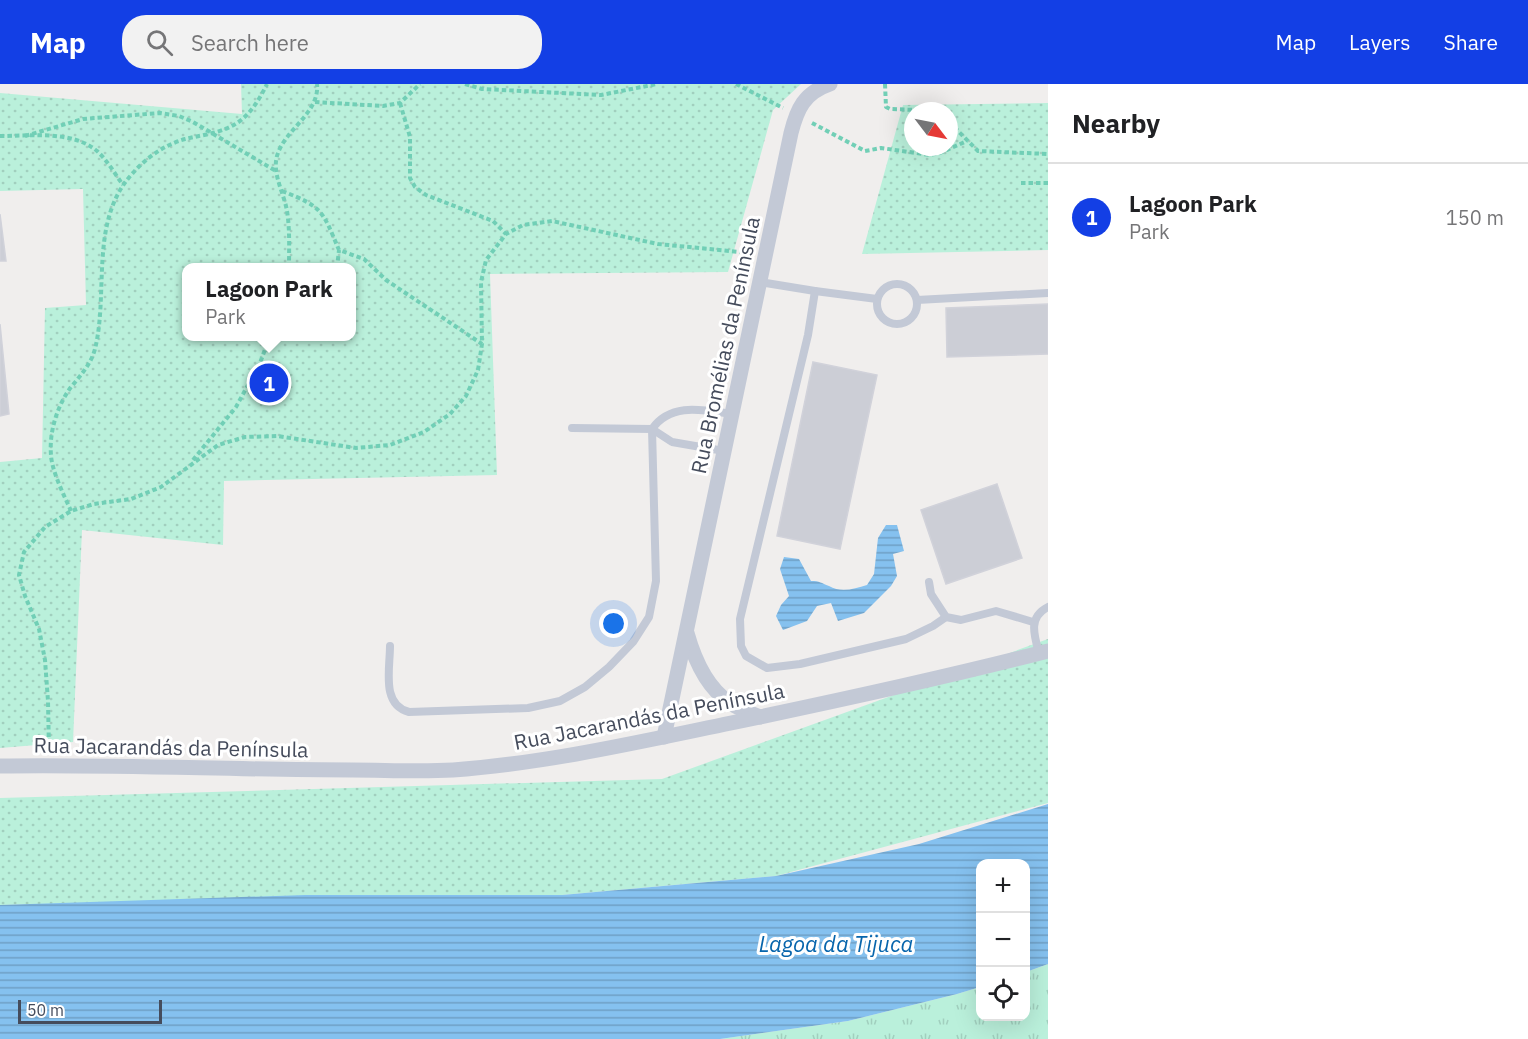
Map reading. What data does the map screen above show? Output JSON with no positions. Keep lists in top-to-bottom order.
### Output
{
  "streets": {
    "street": ["Rua Bromélias da Península", "Rua Jacarandás da Península"]
  },
  "crossings": [
    ["Rua Bromélias da Península", "Rua Jacarandás da Península"]
  ],
  "water": ["Lagoa da Tijuca"],
  "scale_bar": "50 m",
  "north": "bottom right",
  "page": {
    "header": "Map",
    "search": "Search here",
    "nav": ["Map", "Layers", "Share"],
    "heading": "Nearby",
    "list": [
      {
        "mark": "1",
        "name": "Lagoon Park",
        "note": "Park",
        "value": "150 m"
      }
    ],
    "popup": ["Lagoon Park", "Park"],
    "pins": "1",
    "map_buttons": ["+", "−"],
    "scale": "50 m"
  }
}
